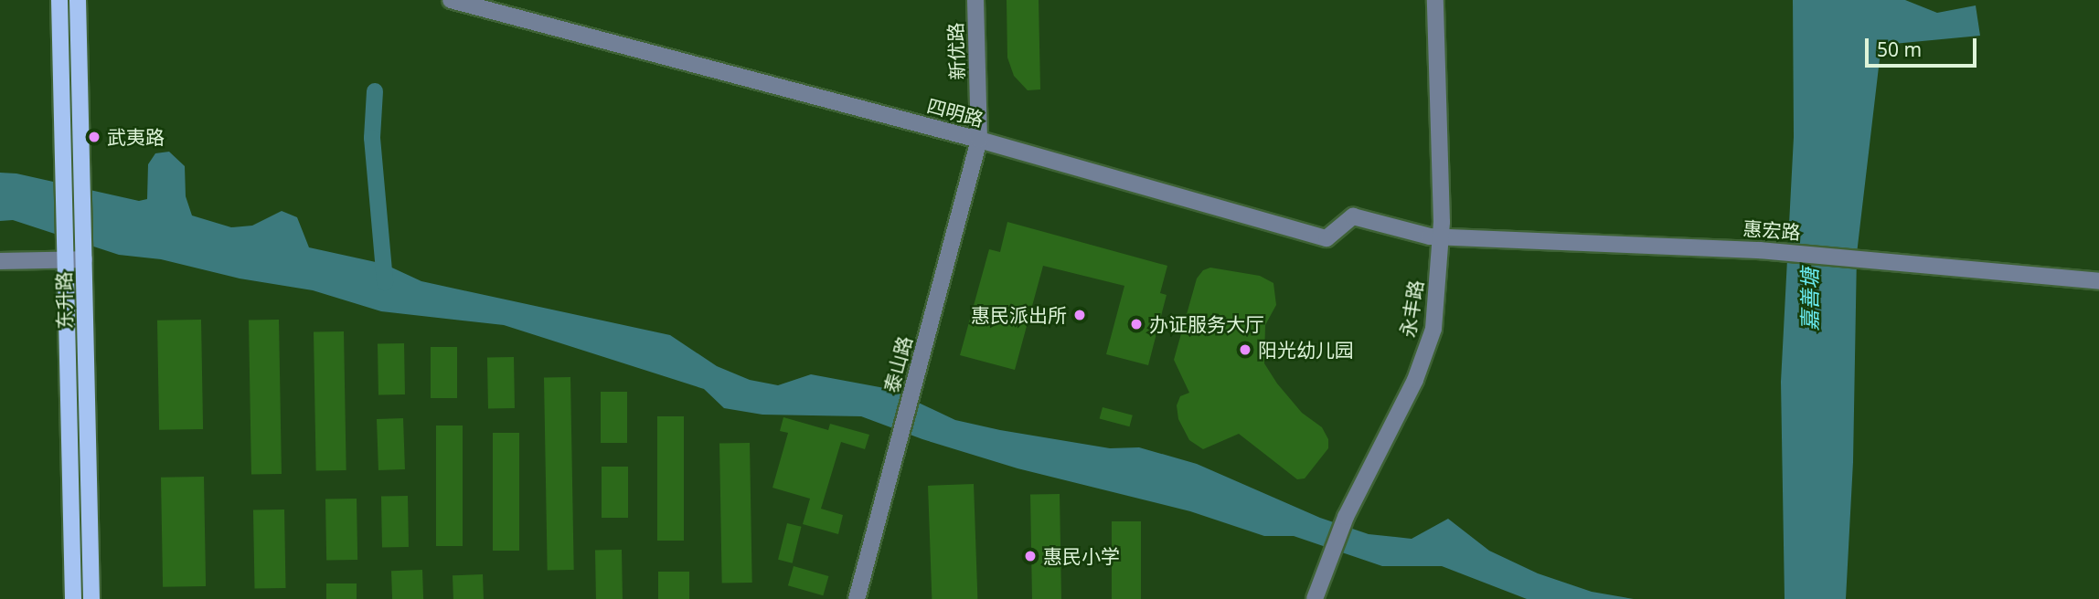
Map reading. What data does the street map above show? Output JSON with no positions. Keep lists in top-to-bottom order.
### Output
{
  "streets": {
    "main road": ["东升路"],
    "street": [
      "新优路",
      "四明路",
      "惠宏路",
      "永丰路",
      "泰山路"
    ]
  },
  "crossings": [
    ["新优路", "四明路"],
    ["新优路", "泰山路"],
    ["四明路", "惠宏路"],
    ["四明路", "永丰路"],
    ["四明路", "泰山路"],
    ["惠宏路", "永丰路"]
  ],
  "water": ["嘉善塘"],
  "places": [
    "武夷路",
    "惠民派出所",
    "办证服务大厅",
    "阳光幼儿园",
    "惠民小学"
  ],
  "scale_bar": "50 m"
}
